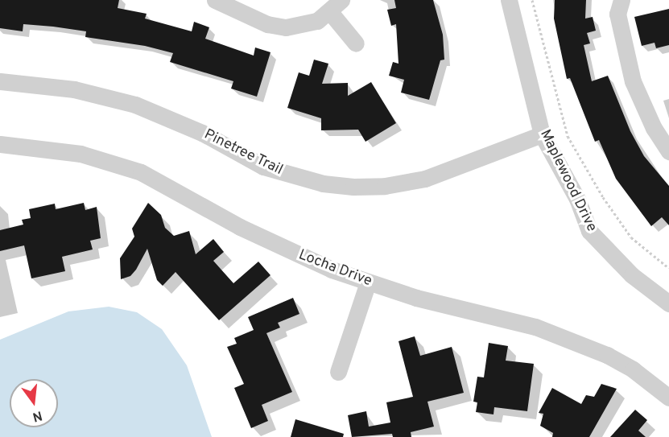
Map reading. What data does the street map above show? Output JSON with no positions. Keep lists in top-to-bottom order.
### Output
{
  "streets": {
    "street": ["Pinetree Trail", "Maplewood Drive", "Locha Drive"]
  },
  "crossings": [
    ["Pinetree Trail", "Maplewood Drive"]
  ],
  "north": "bottom"
}
